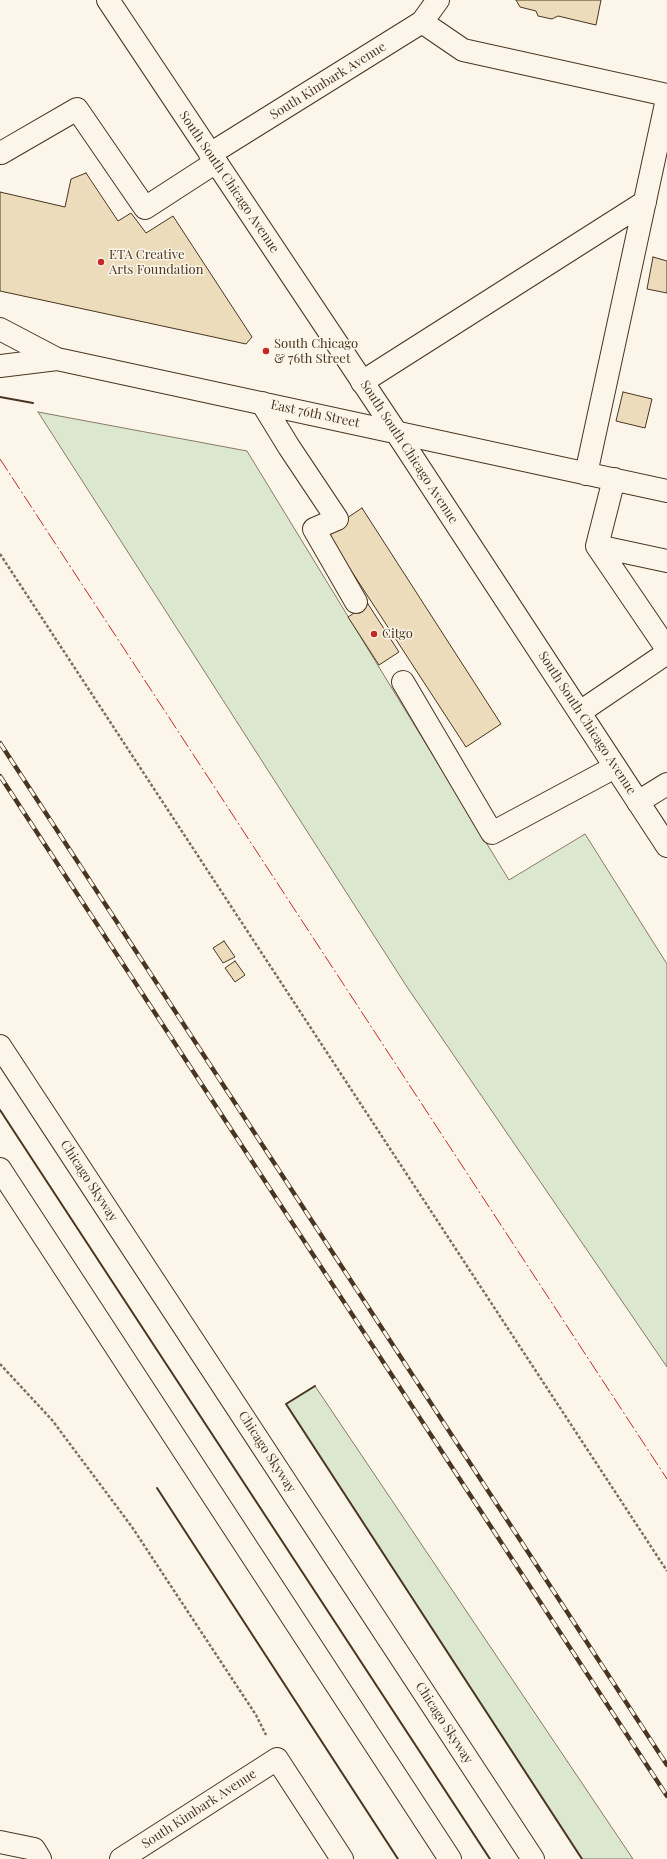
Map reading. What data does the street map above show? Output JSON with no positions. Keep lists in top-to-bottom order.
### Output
{
  "streets": {
    "main road": [
      "South Kimbark Avenue",
      "South South Chicago Avenue",
      "East 76th Street",
      "Chicago Skyway"
    ]
  },
  "crossings": [
    ["South Kimbark Avenue", "South South Chicago Avenue"],
    ["South South Chicago Avenue", "East 76th Street"]
  ],
  "places": ["ETA Creative Arts Foundation", "South Chicago & 76th Street", "Citgo"]
}
